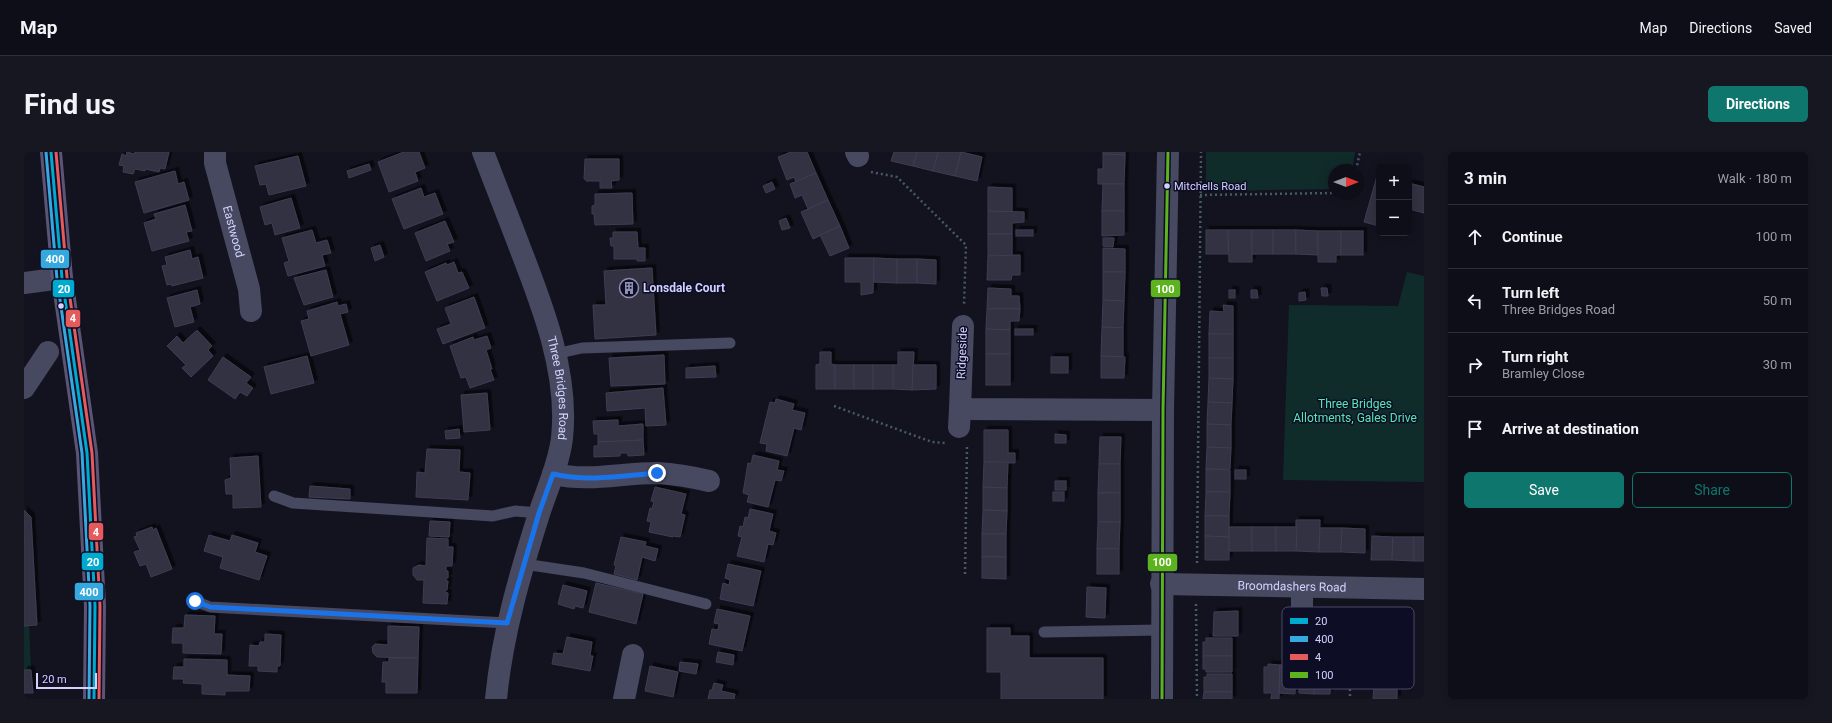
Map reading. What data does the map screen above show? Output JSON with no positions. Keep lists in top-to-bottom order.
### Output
{
  "streets": {
    "street": [
      "Eastwood",
      "Ridgeside",
      "Three Bridges Road",
      "Broomdashers Road"
    ]
  },
  "parks": ["Three Bridges Allotments, Gales Drive"],
  "places": {
    "other": ["Mitchells Road"],
    "building": ["Lonsdale Court"]
  },
  "lines": [
    "transit line 20",
    "transit line 400",
    "transit line 4",
    "transit line 100"
  ],
  "legend": [
    "20",
    "400",
    "4",
    "100"
  ],
  "scale_bar": "20 m",
  "north": "right",
  "page": {
    "header": "Map",
    "nav": ["Map", "Directions", "Saved"],
    "buttons": [
      "Directions",
      ["Save", "Share"]
    ],
    "title": "Find us",
    "heading": ["3 min", "Walk · 180 m"],
    "map_buttons": ["+", "−"],
    "list": [
      ["Continue", "100 m"],
      ["Turn left", "Three Bridges Road", "50 m"],
      ["Turn right", "Bramley Close", "30 m"],
      "Arrive at destination"
    ],
    "scale": "20 m"
  }
}
